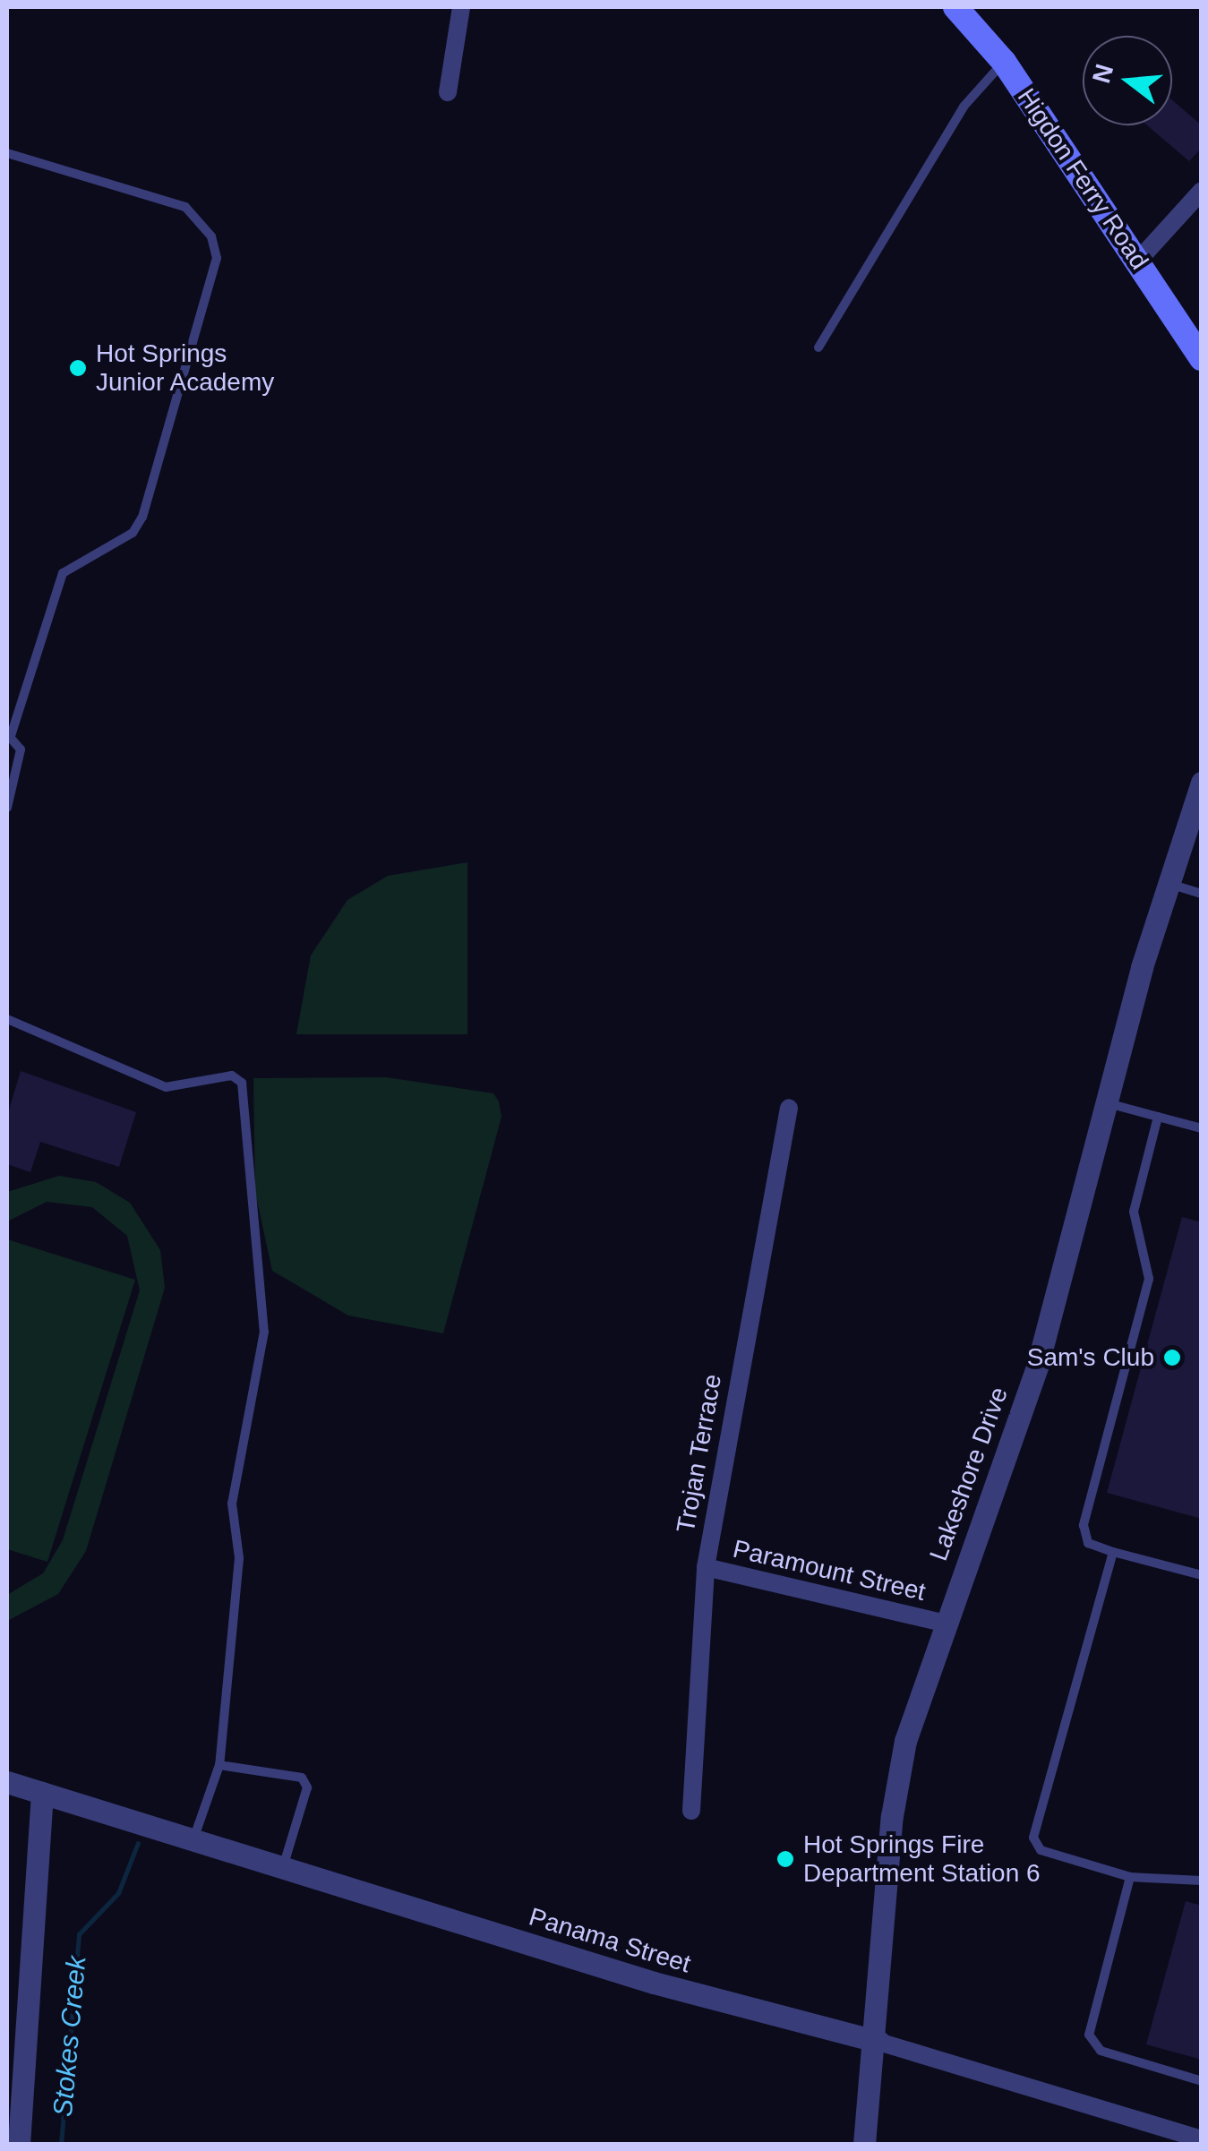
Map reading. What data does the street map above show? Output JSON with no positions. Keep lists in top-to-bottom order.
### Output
{
  "streets": {
    "main road": ["Higdon Ferry Road"],
    "street": [
      "Trojan Terrace",
      "Lakeshore Drive",
      "Paramount Street",
      "Panama Street"
    ]
  },
  "crossings": [
    ["Trojan Terrace", "Paramount Street"],
    ["Lakeshore Drive", "Paramount Street"],
    ["Lakeshore Drive", "Panama Street"]
  ],
  "water": ["Stokes Creek"],
  "places": ["Hot Springs Junior Academy", "Sam's Club", "Hot Springs Fire Department Station 6"],
  "north": "left"
}
